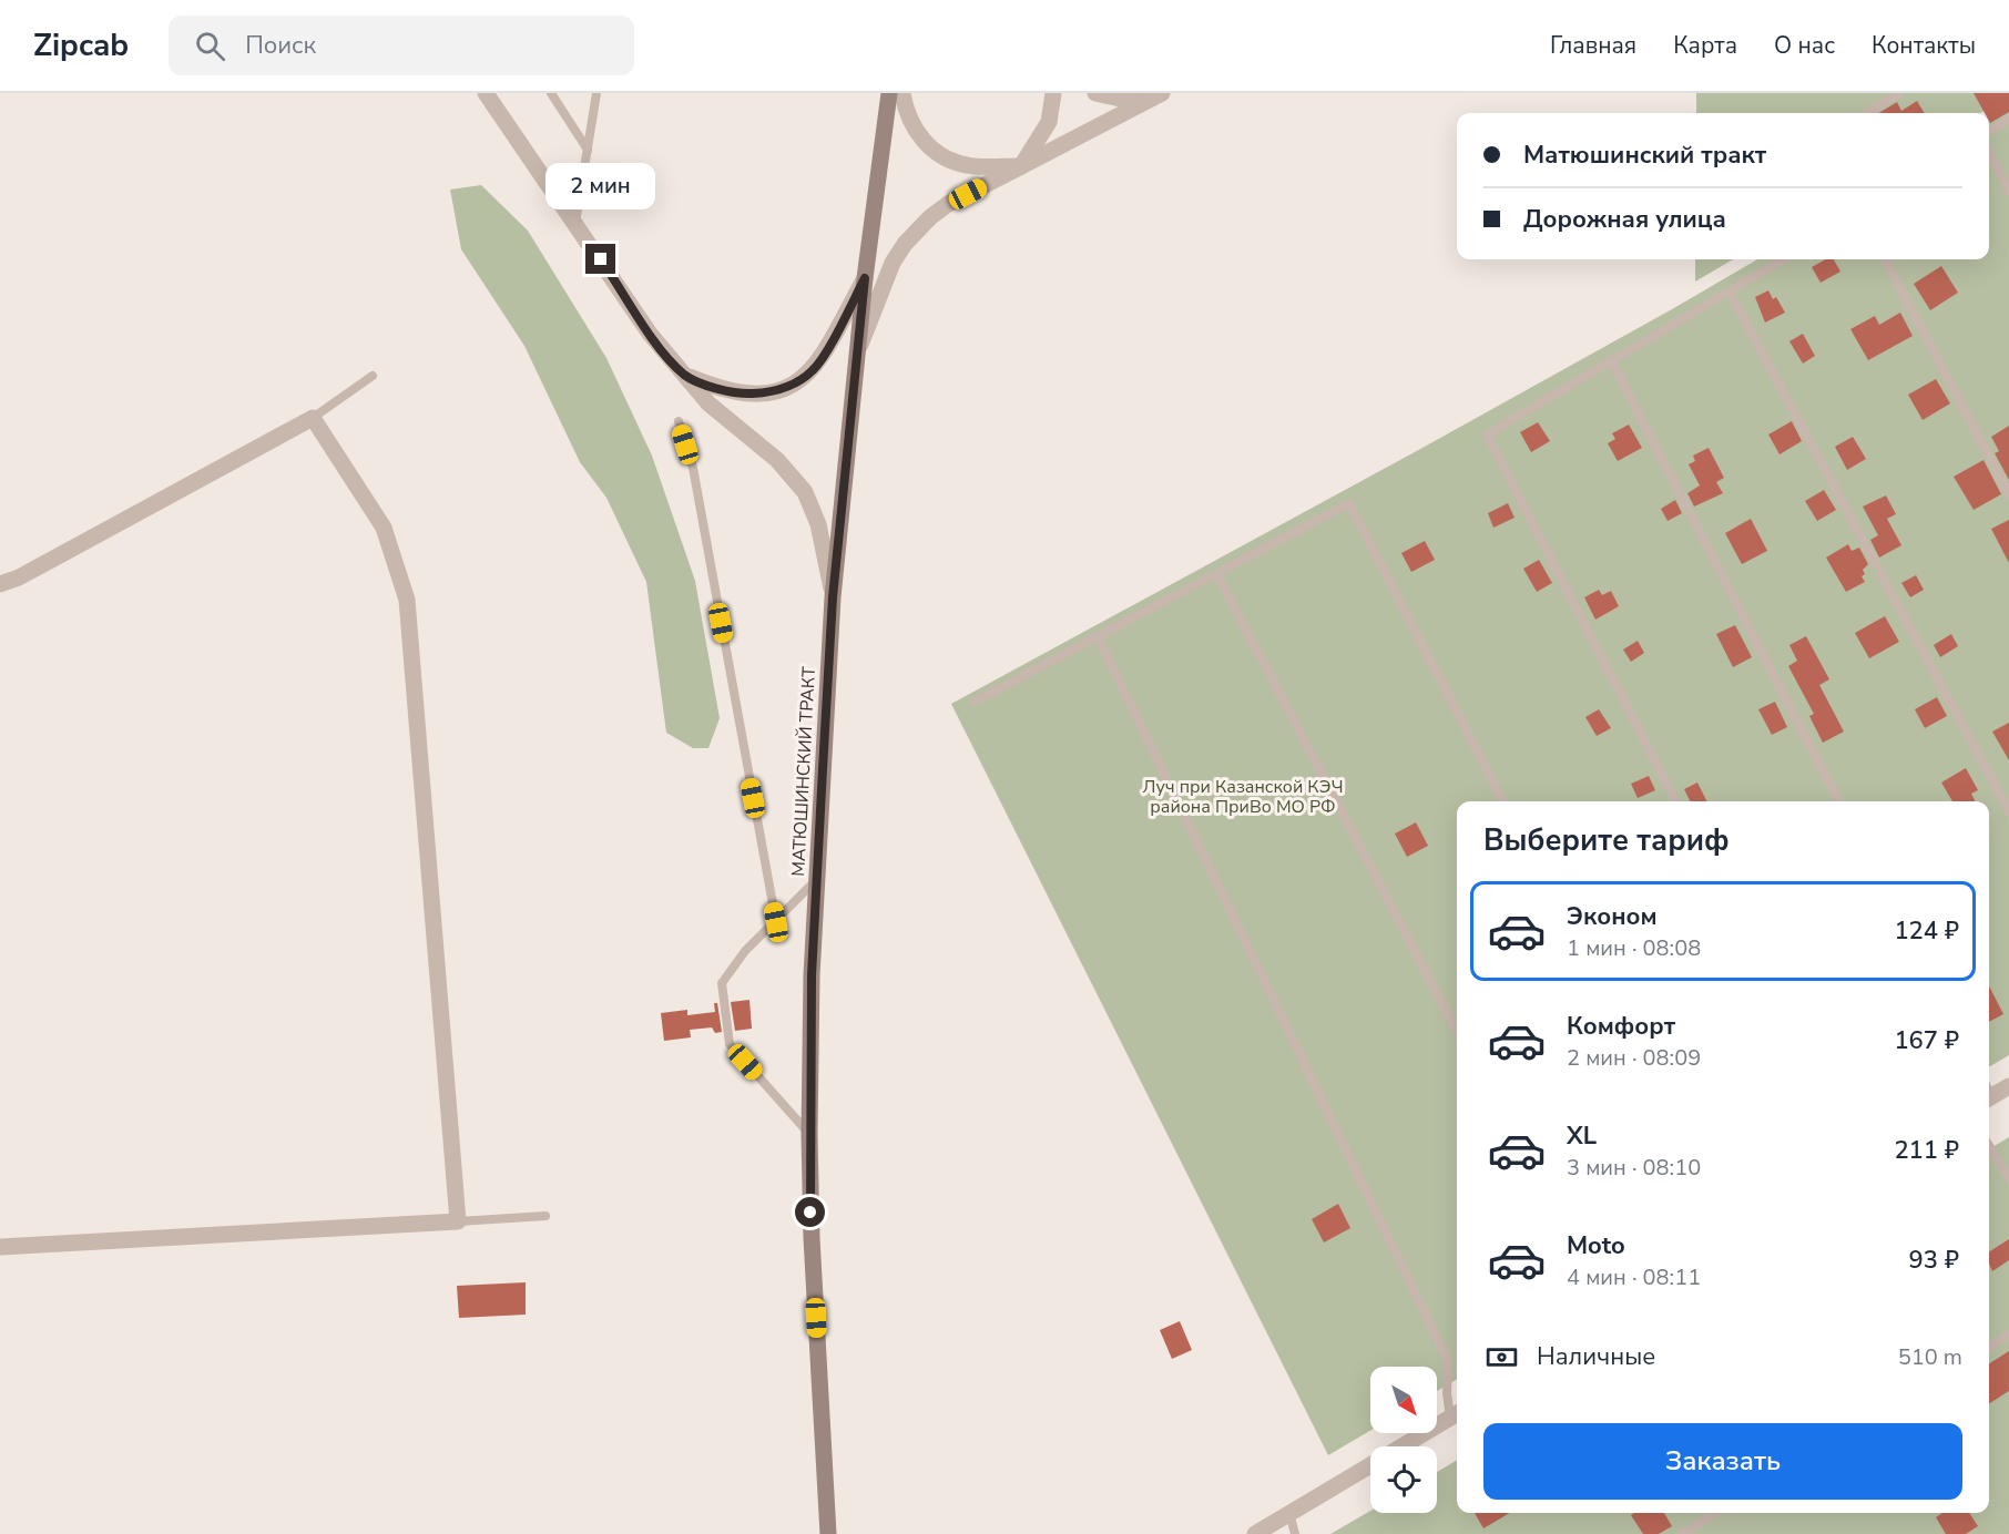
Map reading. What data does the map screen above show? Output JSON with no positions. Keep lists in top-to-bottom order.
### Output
{
  "streets": {
    "main road": ["МАТЮШИНСКИЙ ТРАКТ"]
  },
  "parks": ["Луч при Казанской КЭЧ района ПриВо МО РФ"],
  "north": "bottom right",
  "page": {
    "header": "Zipcab",
    "search": "Поиск",
    "nav": [
      "Главная",
      "Карта",
      "О нас",
      "Контакты"
    ],
    "banner": ["Матюшинский тракт", "Дорожная улица"],
    "bubble": "2 мин",
    "heading": "Выберите тариф",
    "list": [
      {
        "name": "Эконом",
        "note": "1 мин · 08:08",
        "value": "124 ₽"
      },
      {
        "name": "Комфорт",
        "note": "2 мин · 08:09",
        "value": "167 ₽"
      },
      {
        "name": "XL",
        "note": "3 мин · 08:10",
        "value": "211 ₽"
      },
      {
        "name": "Moto",
        "note": "4 мин · 08:11",
        "value": "93 ₽"
      }
    ],
    "pay": ["Наличные", "510 m"],
    "buttons": "Заказать"
  }
}
